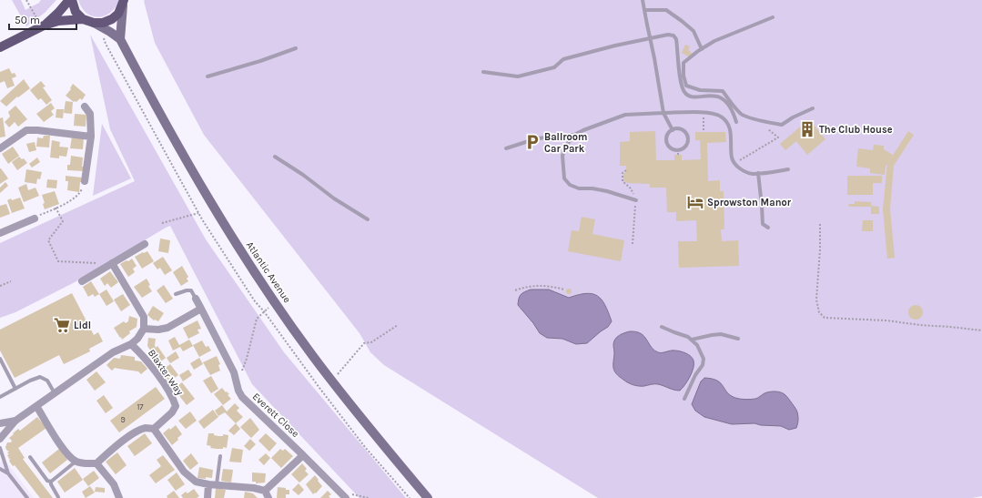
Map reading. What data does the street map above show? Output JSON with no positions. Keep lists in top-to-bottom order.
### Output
{
  "streets": {
    "street": ["Atlantic Avenue", "Blaxter Way", "Everett Close"]
  },
  "places": {
    "building": ["The Club House"],
    "parking": ["Ballroom Car Park"],
    "hotel": ["Sprowston Manor"],
    "supermarket": ["Lidl"]
  },
  "house_numbers": ["17", "9"],
  "scale_bar": "50 m"
}
